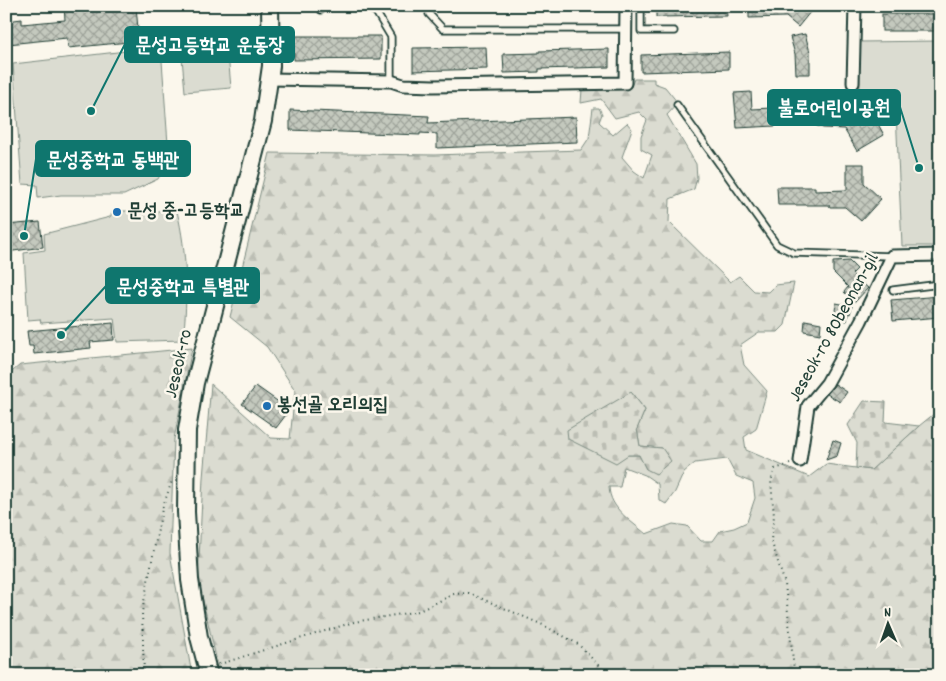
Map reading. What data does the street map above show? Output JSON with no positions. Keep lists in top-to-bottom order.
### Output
{
  "streets": {
    "street": ["Jeseok-ro 80beonan-gil", "Jeseok-ro"]
  },
  "places": [
    "문성고등학교 운동장",
    "불로어린이공원",
    "문성 중-고등학교",
    "문성중학교 동백관",
    "문성중학교 특별관",
    "봉선골 오리의집"
  ],
  "north": "top"
}
